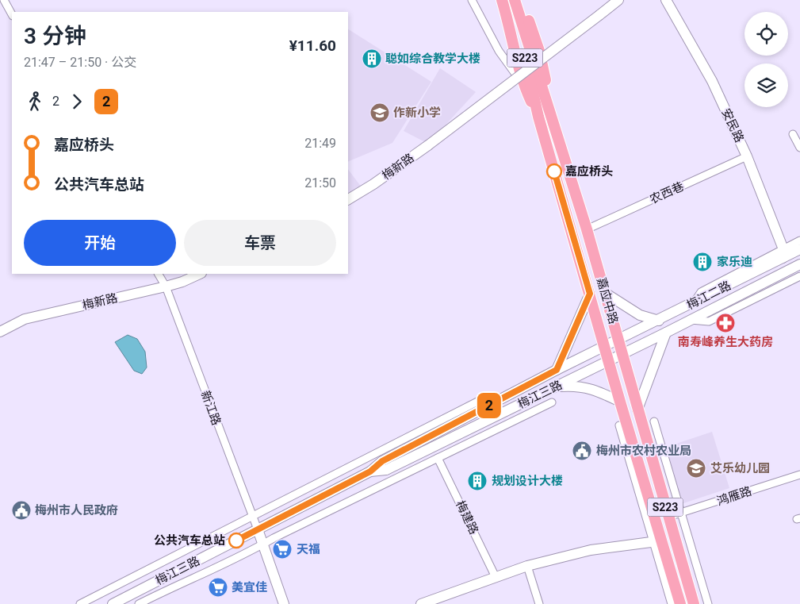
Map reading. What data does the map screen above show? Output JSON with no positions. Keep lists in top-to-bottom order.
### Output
{
  "streets": {
    "main road": [
      "S223",
      "安民路",
      "梅新路",
      "梅江二路",
      "嘉应中路",
      "梅江三路"
    ],
    "street": [
      "农西巷",
      "新江路",
      "鸿雁路",
      "梅建路"
    ]
  },
  "crossings": [
    ["安民路", "农西巷"],
    ["安民路", "梅江二路"],
    ["梅新路", "新江路"],
    ["农西巷", "嘉应中路"],
    ["梅江二路", "嘉应中路"],
    ["梅江二路", "梅江三路"],
    ["嘉应中路", "梅江三路"],
    ["嘉应中路", "鸿雁路"],
    ["梅江三路", "新江路"]
  ],
  "places": {
    "building": ["聪如综合教学大楼", "家乐迪", "规划设计大楼"],
    "school or university": ["作新小学", "艾乐幼儿园"],
    "other": ["嘉应桥头", "公共汽车总站"],
    "pharmacy": ["南寿峰养生大药房"],
    "public building": ["梅州市农村农业局", "梅州市人民政府"],
    "supermarket": ["天福", "美宜佳"]
  },
  "lines": ["bus line 2"],
  "page": {
    "on_map": "2",
    "heading": ["3 分钟", "21:47 – 21:50 · 公交", "¥11.60"],
    "legs": ["2", "2"],
    "list": [
      {
        "name": "嘉应桥头",
        "value": "21:49"
      },
      {
        "name": "公共汽车总站",
        "value": "21:50"
      }
    ],
    "buttons": ["开始", "车票"]
  }
}
